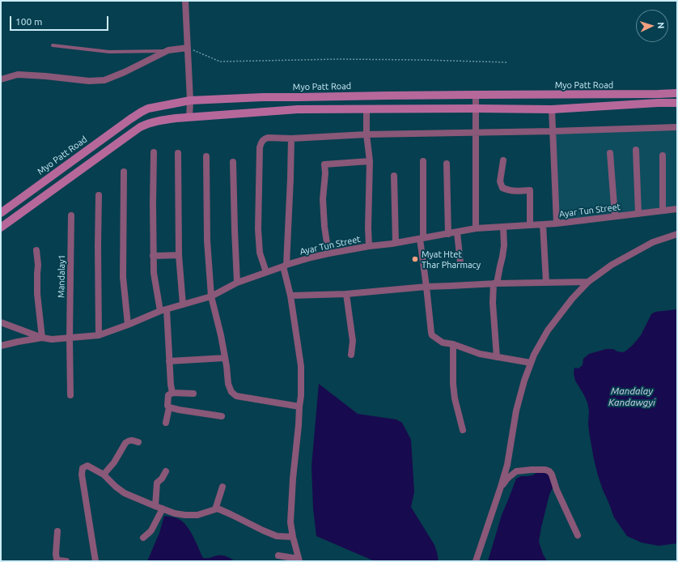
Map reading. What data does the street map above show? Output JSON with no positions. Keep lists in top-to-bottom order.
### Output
{
  "streets": {
    "main road": ["Myo Patt Road"],
    "street": ["Ayar Tun Street", "Mandalay1"]
  },
  "crossings": [
    ["Ayar Tun Street", "Mandalay1"]
  ],
  "water": ["Mandalay Kandawgyi"],
  "places": ["Myat Htet Thar Pharmacy"],
  "scale_bar": "100 m",
  "north": "right"
}
